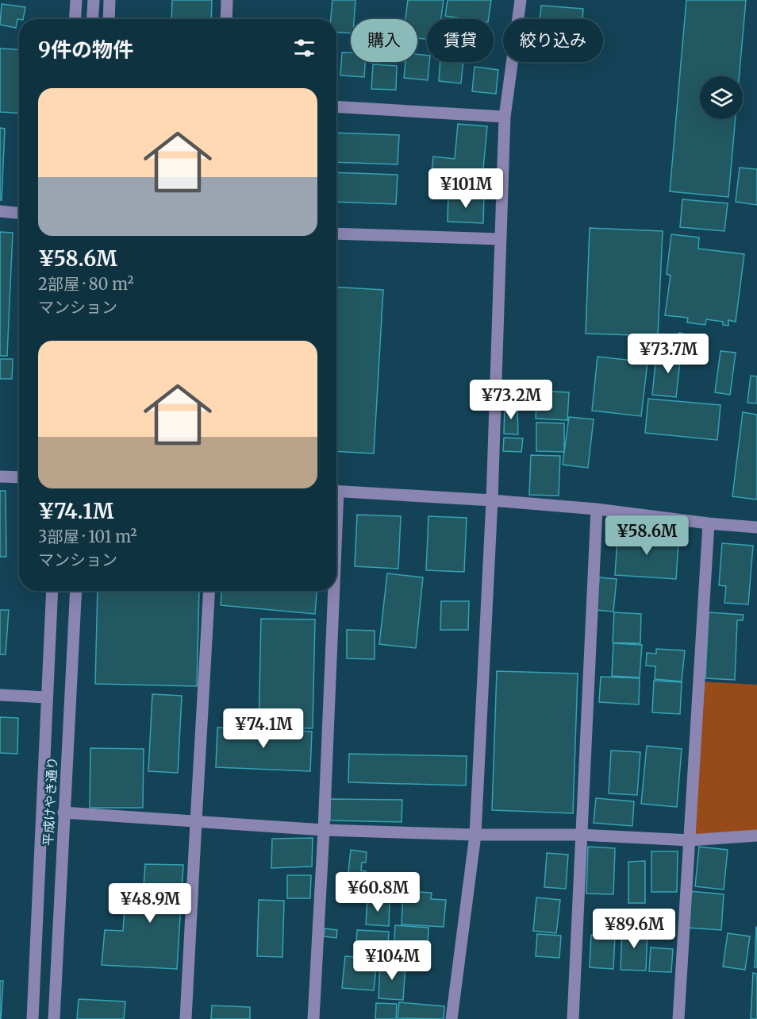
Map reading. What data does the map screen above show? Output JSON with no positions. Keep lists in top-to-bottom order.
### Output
{
  "streets": {
    "street": ["平成けやき通り"]
  },
  "page": {
    "chip": ["購入", "賃貸", "絞り込み"],
    "heading": "9件の物件",
    "list": [
      {
        "name": "¥58.6M",
        "note": "2部屋 · 80 m² · マンション"
      },
      {
        "name": "¥74.1M",
        "note": "3部屋 · 101 m² · マンション"
      }
    ],
    "price": [
      "¥101M",
      "¥73.7M",
      "¥73.2M",
      "¥58.6M",
      "¥74.1M",
      "¥60.8M",
      "¥48.9M",
      "¥89.6M",
      "¥104M"
    ]
  }
}
